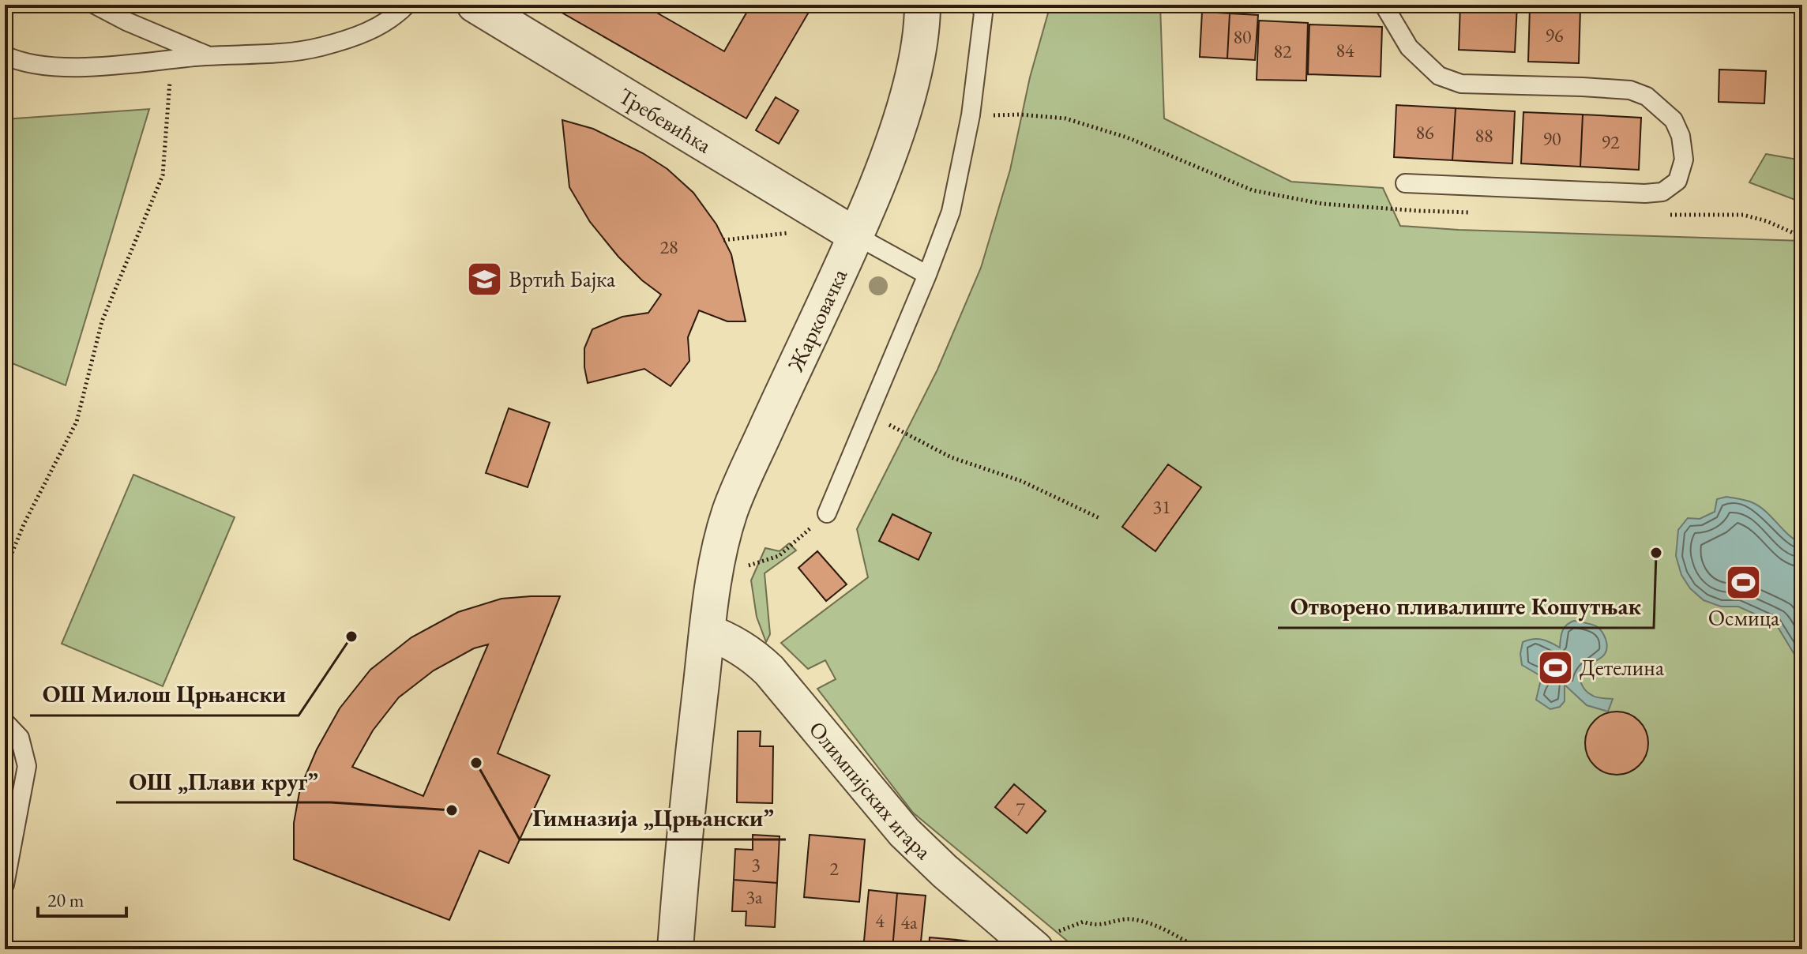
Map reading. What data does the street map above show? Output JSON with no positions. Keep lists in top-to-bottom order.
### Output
{
  "streets": {
    "street": ["Требевићка", "Жарковачка", "Олимпијских игара"]
  },
  "crossings": [
    ["Требевићка", "Жарковачка"],
    ["Жарковачка", "Олимпијских игара"]
  ],
  "places": {
    "school or university": ["Вртић Бајка"],
    "other": [
      "Отворено пливалиште Кошутњак",
      "ОШ Милош Црњански",
      "Гимназија „Црњански”",
      "ОШ „Плави круг”"
    ],
    "sports": ["Осмица", "Детелина"]
  },
  "house_numbers": [
    "96",
    "80",
    "84",
    "82",
    "86",
    "88",
    "90",
    "92",
    "28",
    "31",
    "7",
    "3",
    "2",
    "3a",
    "4",
    "4a"
  ],
  "scale_bar": "20 m"
}
